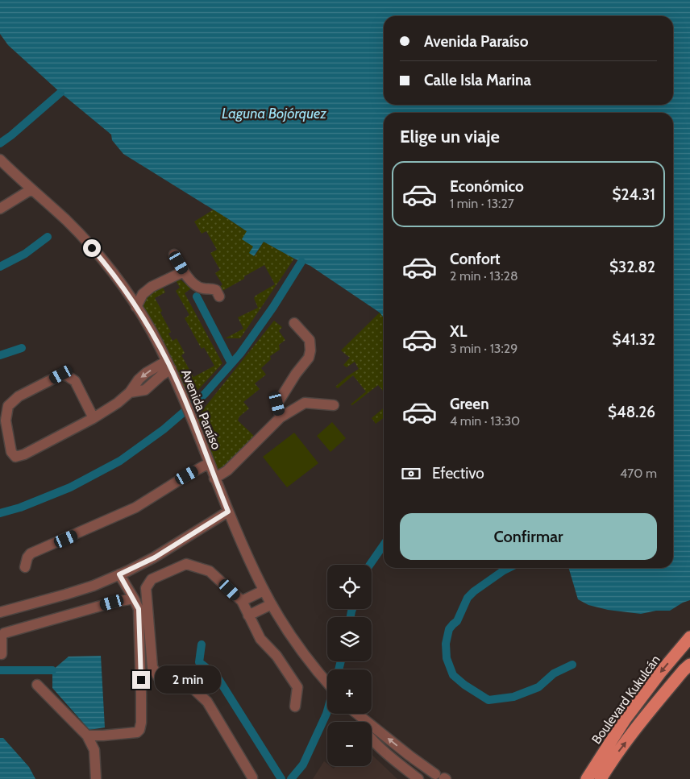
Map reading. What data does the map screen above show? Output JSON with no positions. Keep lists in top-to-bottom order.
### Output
{
  "streets": {
    "main road": ["Boulevard Kukulcán"],
    "street": ["Avenida Paraíso"]
  },
  "water": ["Laguna Bojórquez"],
  "page": {
    "banner": ["Avenida Paraíso", "Calle Isla Marina"],
    "heading": "Elige un viaje",
    "list": [
      {
        "name": "Económico",
        "note": "1 min · 13:27",
        "value": "$24.31"
      },
      {
        "name": "Confort",
        "note": "2 min · 13:28",
        "value": "$32.82"
      },
      {
        "name": "XL",
        "note": "3 min · 13:29",
        "value": "$41.32"
      },
      {
        "name": "Green",
        "note": "4 min · 13:30",
        "value": "$48.26"
      }
    ],
    "pay": ["Efectivo", "470 m"],
    "buttons": "Confirmar",
    "map_buttons": ["+", "−"],
    "bubble": "2 min"
  }
}
